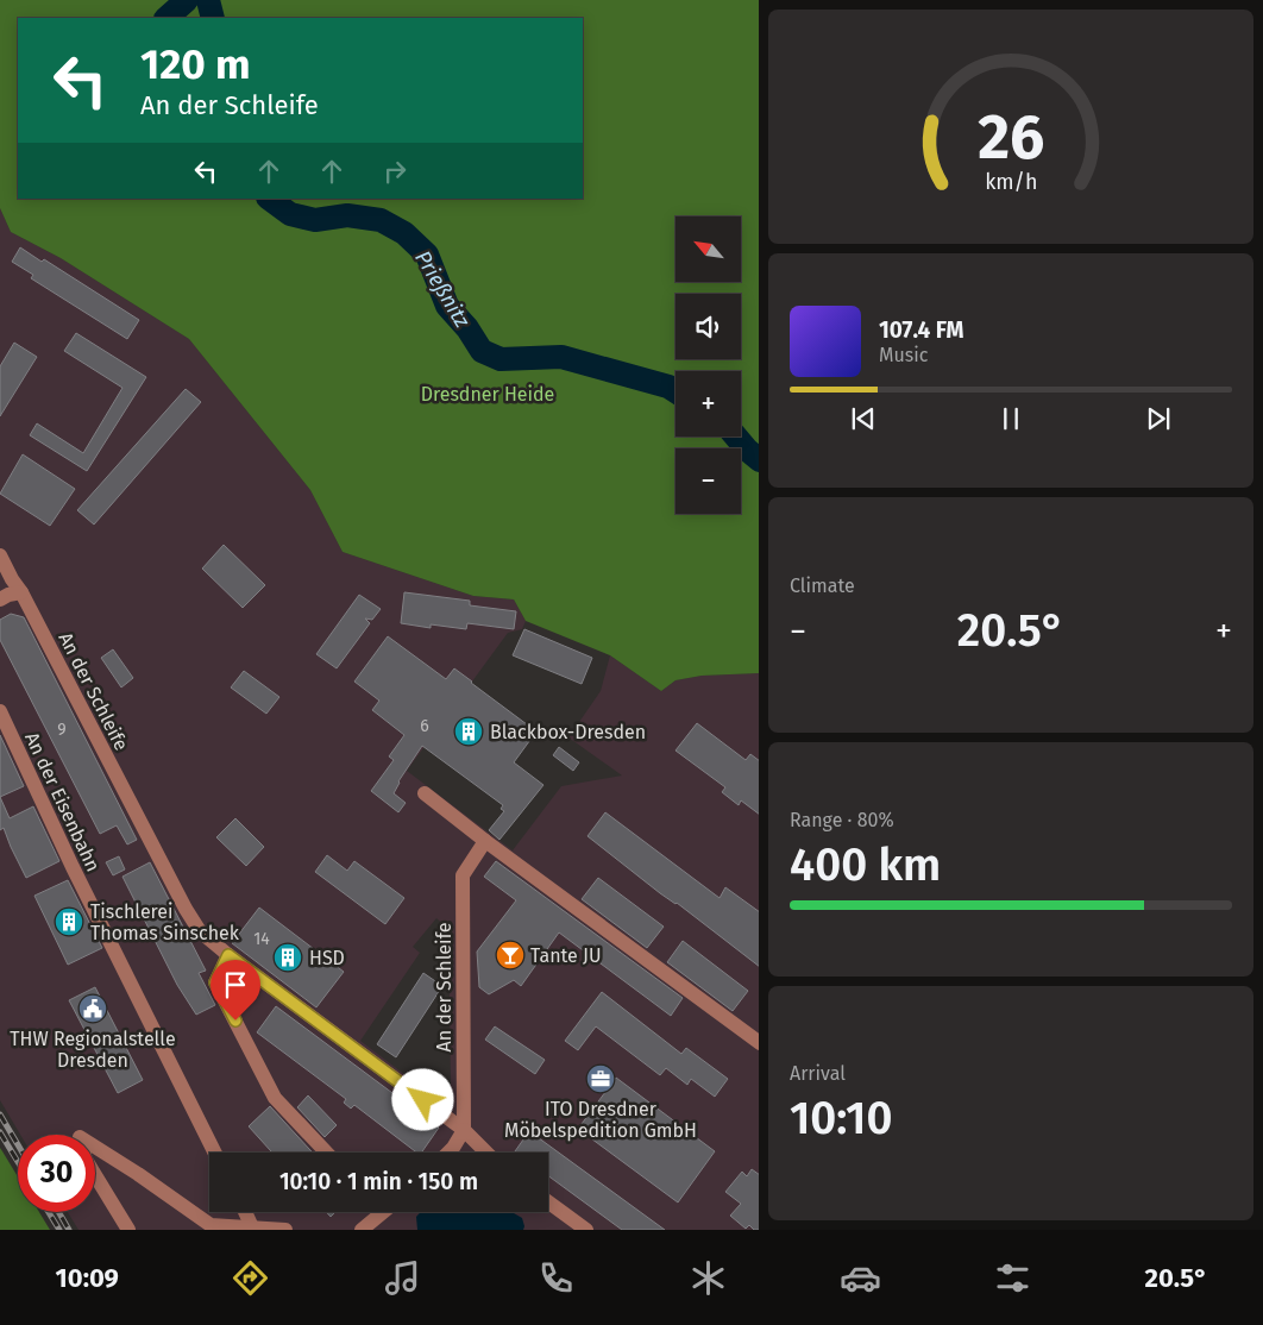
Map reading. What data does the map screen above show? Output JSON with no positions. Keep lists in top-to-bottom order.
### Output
{
  "streets": {
    "street": ["An der Schleife", "An der Eisenbahn"]
  },
  "water": ["Prießnitz"],
  "parks": ["Dresdner Heide"],
  "places": {
    "building": ["Blackbox-Dresden", "Tischlerei Thomas Sinschek", "HSD"],
    "bar": ["Tante JU"],
    "public building": ["THW Regionalstelle Dresden"],
    "office": ["ITO Dresdner Möbelspedition GmbH"]
  },
  "house_numbers": ["6", "9", "14"],
  "north": "top left",
  "page": {
    "turn": ["120 m", "An der Schleife"],
    "map_buttons": ["+", "−"],
    "song": ["107.4 FM", "Music"],
    "tile": [
      "Climate",
      ["Range · 80%", "400 km"],
      ["Arrival", "10:10"]
    ],
    "heat": ["−", "20.5°", "+"],
    "limit": "30",
    "trip": "10:10 · 1 min · 150 m",
    "tabs": ["10:09", "20.5°"],
    "gauge": ["26", "km/h"]
  }
}
